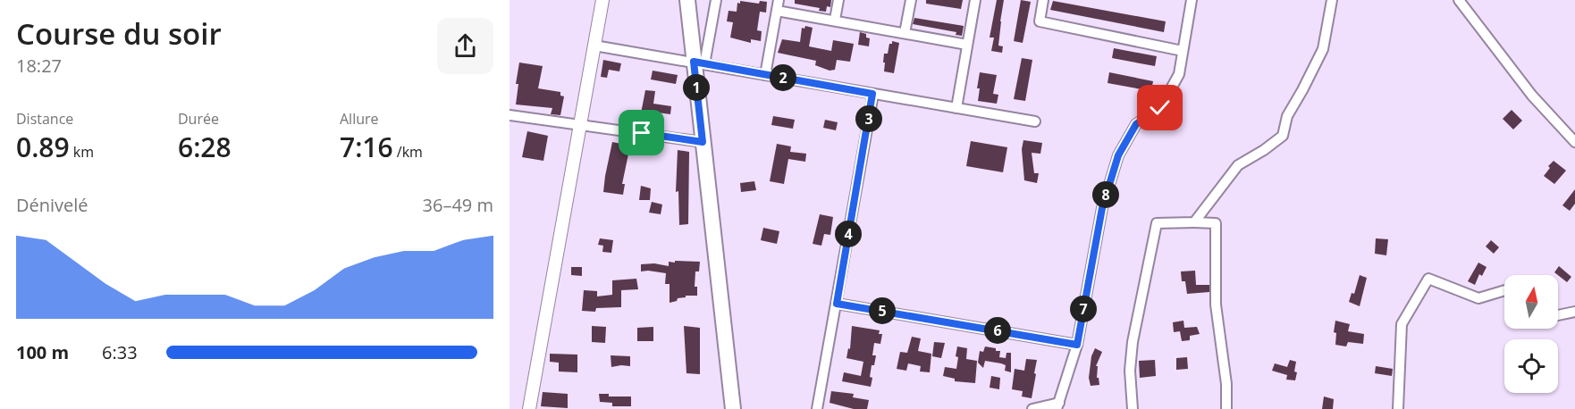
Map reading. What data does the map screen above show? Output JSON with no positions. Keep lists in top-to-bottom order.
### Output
{
  "north": "top",
  "page": {
    "heading": ["Course du soir", "18:27"],
    "pins": [
      "2",
      "1",
      "3",
      "8",
      "4",
      "7",
      "5",
      "6"
    ],
    "stats": [
      ["Distance", "0.89 km"],
      ["Durée", "6:28"],
      ["Allure", "7:16 /km"]
    ],
    "chart": ["Dénivelé", "36–49 m"],
    "list": [
      {
        "name": "100 m",
        "note": "6:33"
      }
    ]
  }
}
